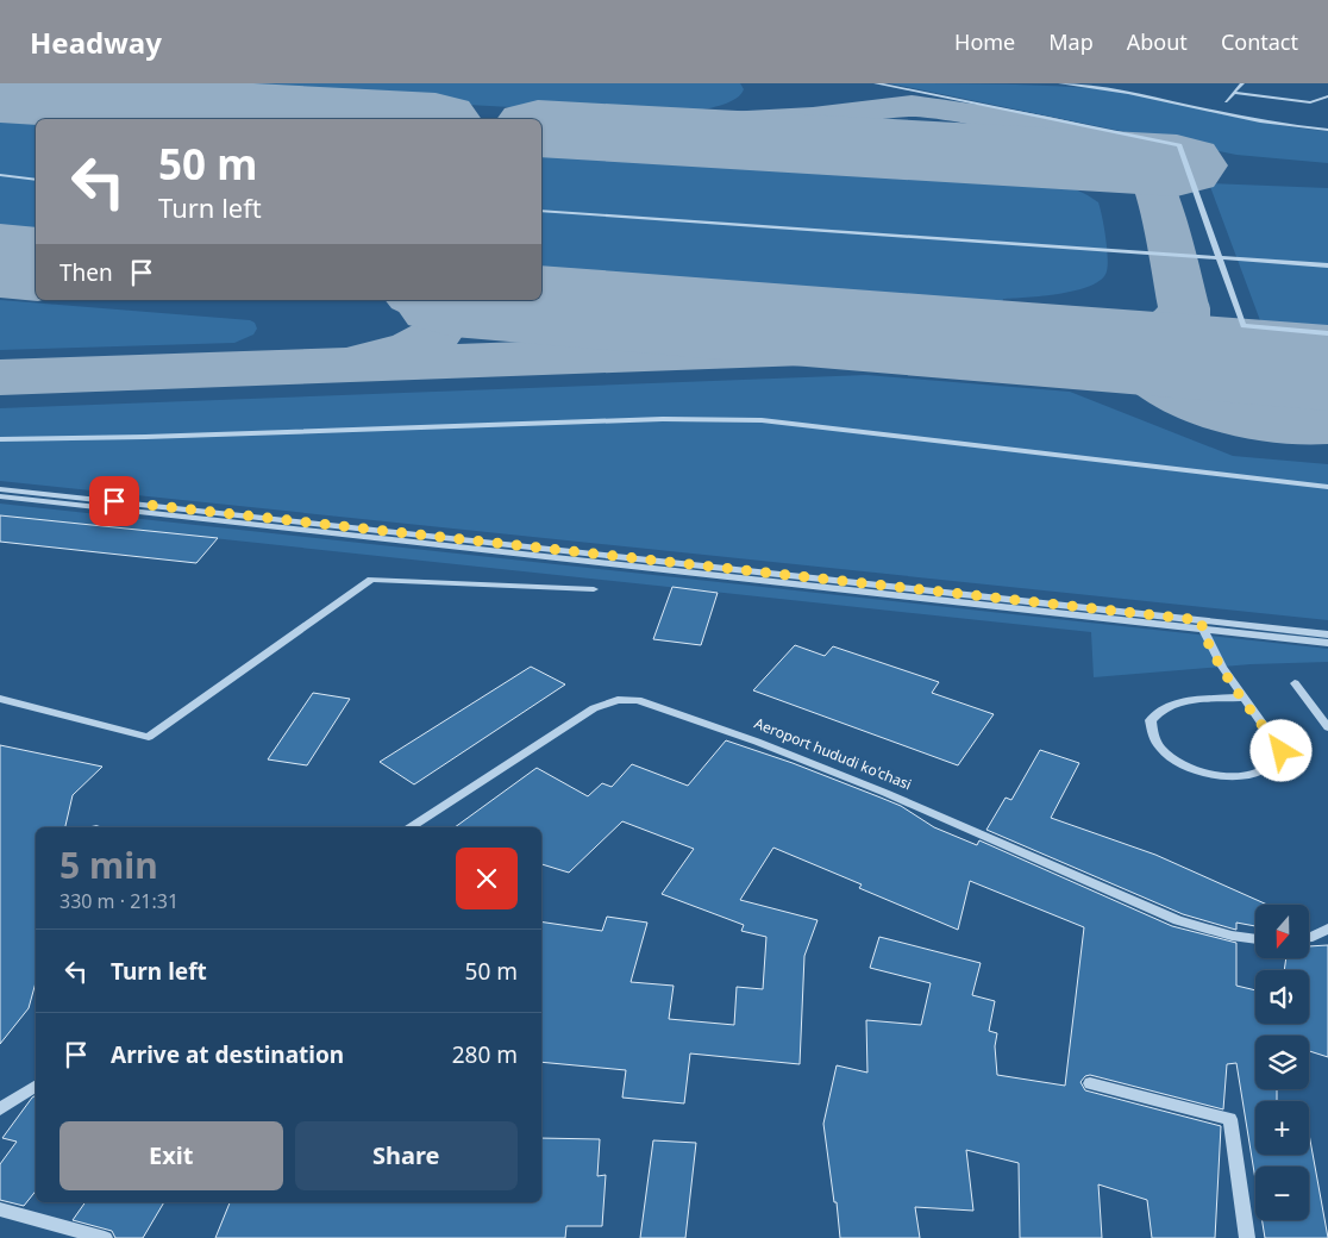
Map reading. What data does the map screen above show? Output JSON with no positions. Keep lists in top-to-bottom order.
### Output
{
  "streets": {
    "street": ["Aeroport hududi ko'chasi"]
  },
  "north": "bottom",
  "page": {
    "header": "Headway",
    "nav": [
      "Home",
      "Map",
      "About",
      "Contact"
    ],
    "turn": ["50 m", "Turn left"],
    "then": "Then",
    "heading": ["5 min", "330 m · 21:31"],
    "map_buttons": ["+", "−"],
    "list": [
      {
        "name": "Turn left",
        "value": "50 m"
      },
      {
        "name": "Arrive at destination",
        "value": "280 m"
      }
    ],
    "buttons": ["Exit", "Share"]
  }
}
